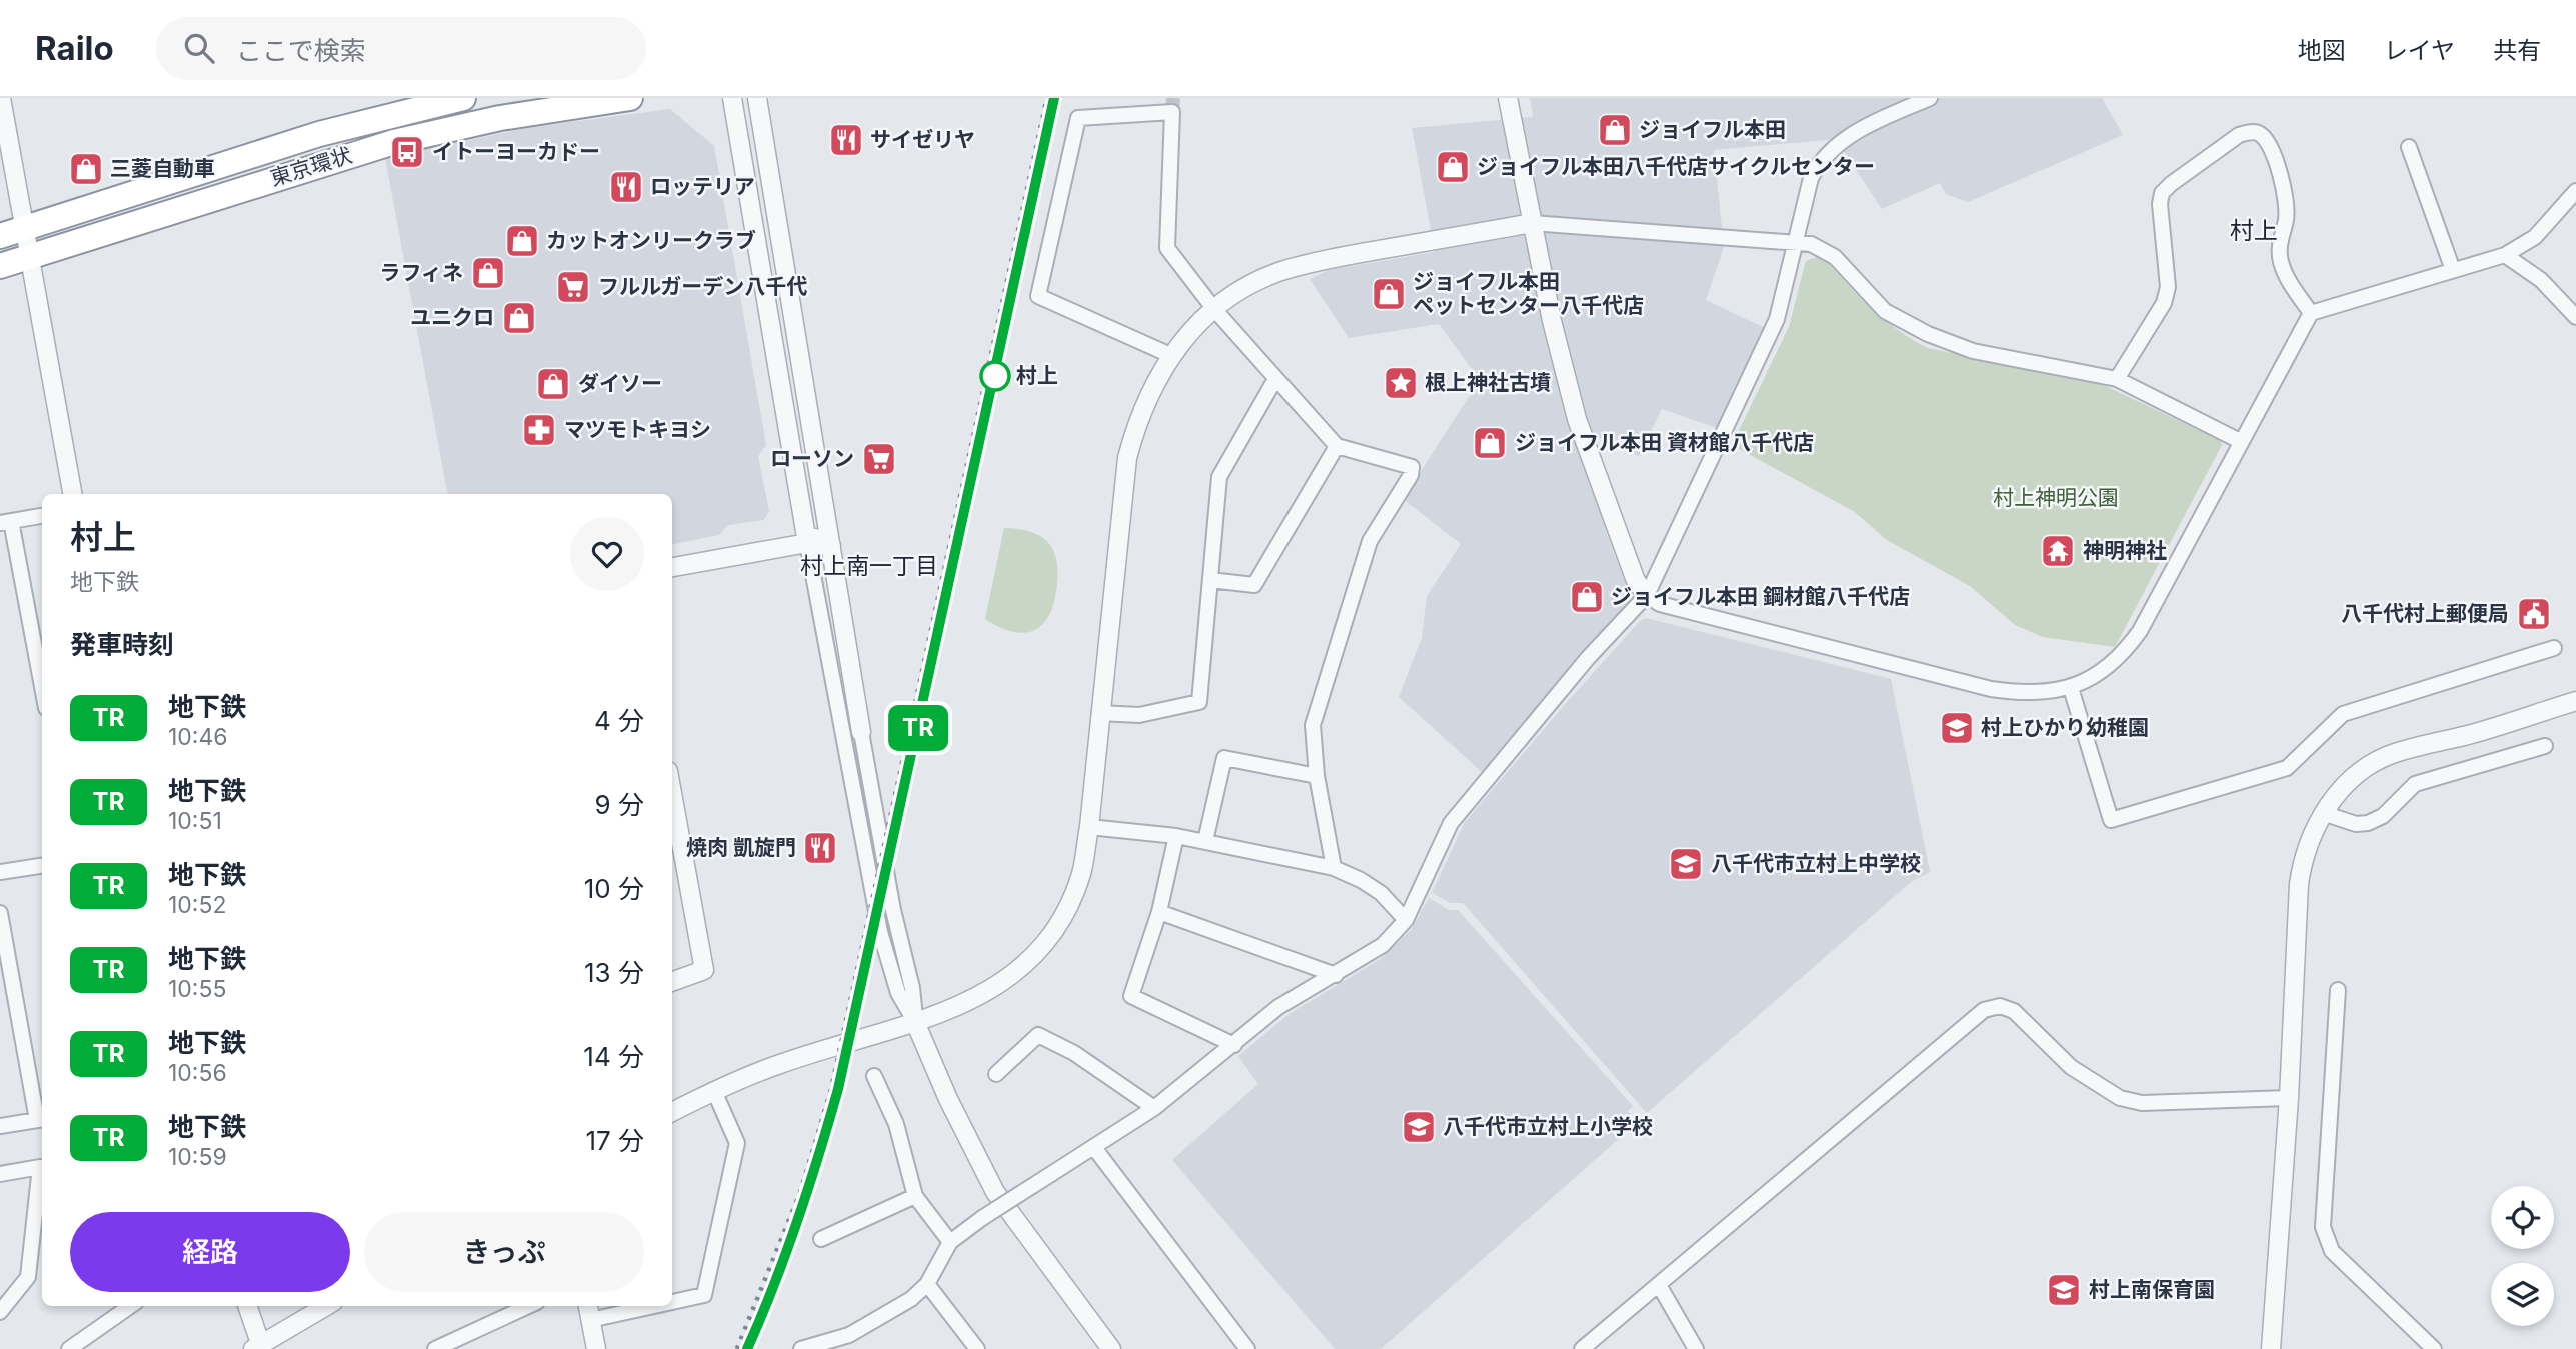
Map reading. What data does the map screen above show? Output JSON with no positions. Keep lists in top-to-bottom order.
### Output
{
  "streets": {
    "highway": ["東京環状"]
  },
  "districts": ["村上", "村上南一丁目"],
  "parks": ["村上神明公園"],
  "places": {
    "shop": [
      "ジョイフル本田",
      "ジョイフル本田八千代店サイクルセンター",
      "三菱自動車",
      "カットオンリークラブ",
      "ラフィネ",
      "ジョイフル本田 ペットセンター八千代店",
      "ユニクロ",
      "ダイソー",
      "ジョイフル本田 資材館八千代店",
      "ジョイフル本田 鋼材館八千代店"
    ],
    "restaurant": ["サイゼリヤ", "ロッテリア", "焼肉 凱旋門"],
    "bus stop": ["イトーヨーカドー"],
    "supermarket": ["フルルガーデン八千代", "ローソン"],
    "other": ["村上"],
    "place": ["根上神社古墳"],
    "pharmacy": ["マツモトキヨシ"],
    "temple": ["神明神社"],
    "public building": ["八千代村上郵便局"],
    "school or university": [
      "村上ひかり幼稚園",
      "八千代市立村上中学校",
      "八千代市立村上小学校",
      "村上南保育園"
    ]
  },
  "lines": ["metro line TR"],
  "page": {
    "header": "Railo",
    "search": "ここで検索",
    "nav": ["地図", "レイヤ", "共有"],
    "on_map": "TR",
    "heading": [
      ["村上", "地下鉄"],
      "発車時刻"
    ],
    "list": [
      {
        "mark": "TR",
        "name": "地下鉄",
        "note": "10:46",
        "value": "4 分"
      },
      {
        "mark": "TR",
        "name": "地下鉄",
        "note": "10:51",
        "value": "9 分"
      },
      {
        "mark": "TR",
        "name": "地下鉄",
        "note": "10:52",
        "value": "10 分"
      },
      {
        "mark": "TR",
        "name": "地下鉄",
        "note": "10:55",
        "value": "13 分"
      },
      {
        "mark": "TR",
        "name": "地下鉄",
        "note": "10:56",
        "value": "14 分"
      },
      {
        "mark": "TR",
        "name": "地下鉄",
        "note": "10:59",
        "value": "17 分"
      }
    ],
    "buttons": ["経路", "きっぷ"]
  }
}
